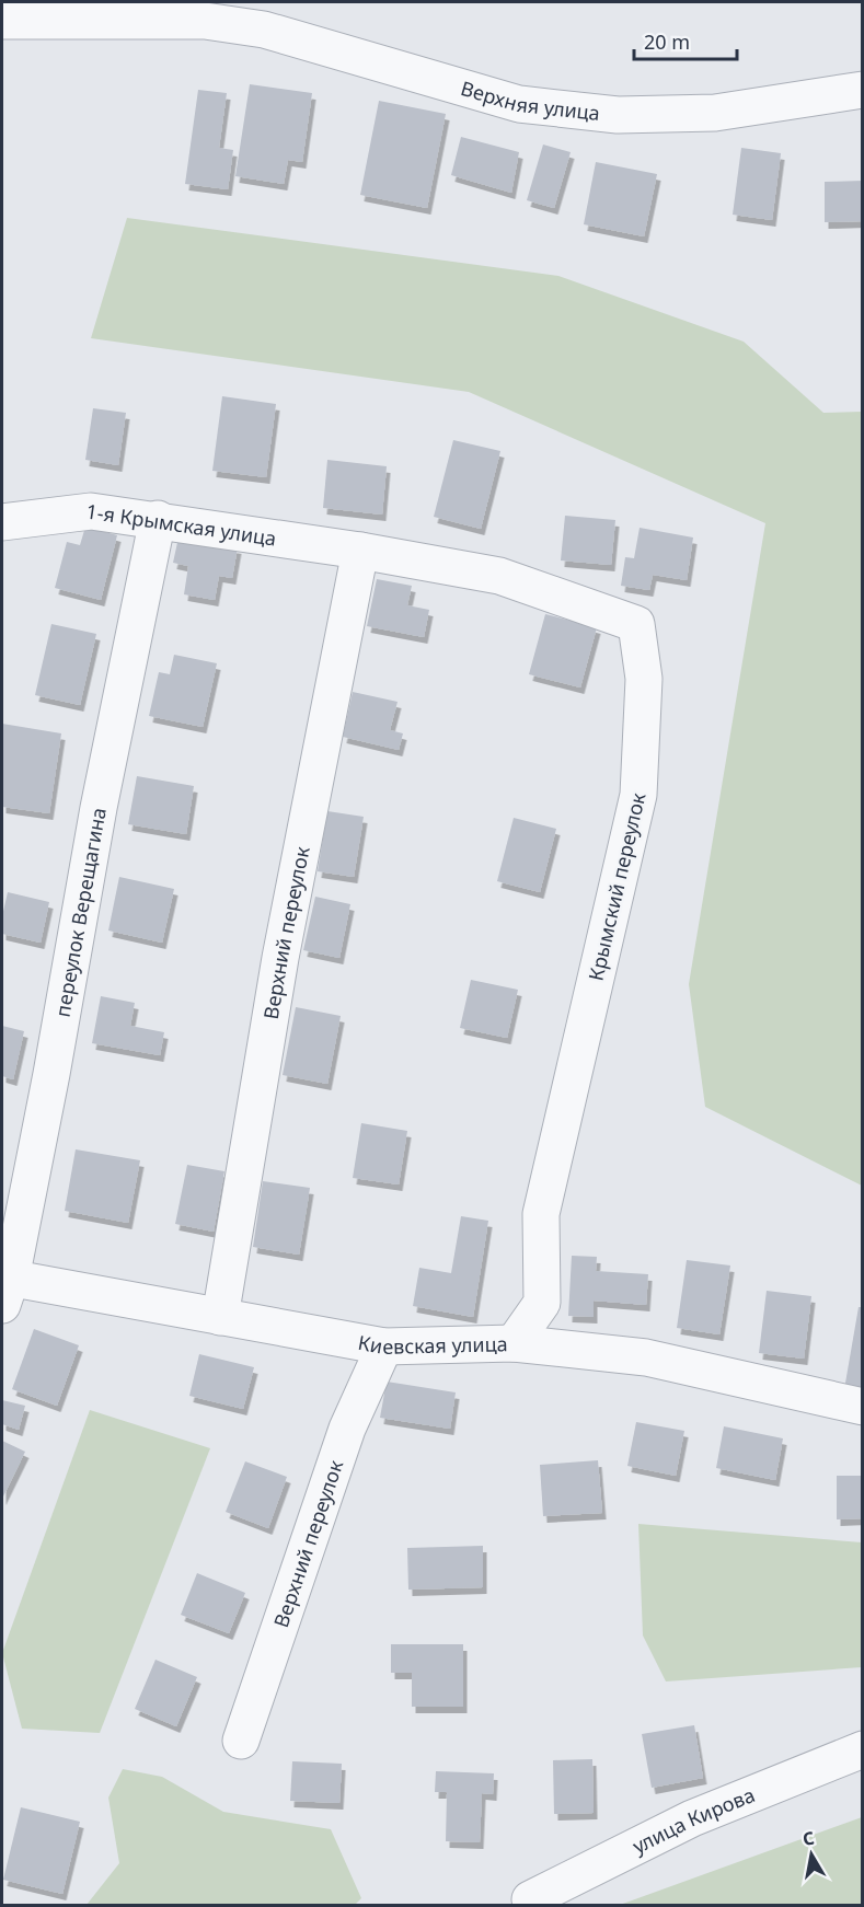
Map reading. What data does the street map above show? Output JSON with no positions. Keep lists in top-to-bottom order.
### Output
{
  "streets": {
    "street": [
      "Верхняя улица",
      "1-я Крымская улица",
      "Крымский переулок",
      "переулок Верещагина",
      "Верхний переулок",
      "Киевская улица",
      "улица Кирова"
    ]
  },
  "crossings": [
    ["1-я Крымская улица", "Крымский переулок"],
    ["1-я Крымская улица", "переулок Верещагина"],
    ["1-я Крымская улица", "Верхний переулок"],
    ["Крымский переулок", "Верхний переулок"],
    ["Крымский переулок", "Киевская улица"],
    ["переулок Верещагина", "Киевская улица"],
    ["Верхний переулок", "Киевская улица"]
  ],
  "scale_bar": "20 m",
  "north": "top"
}
